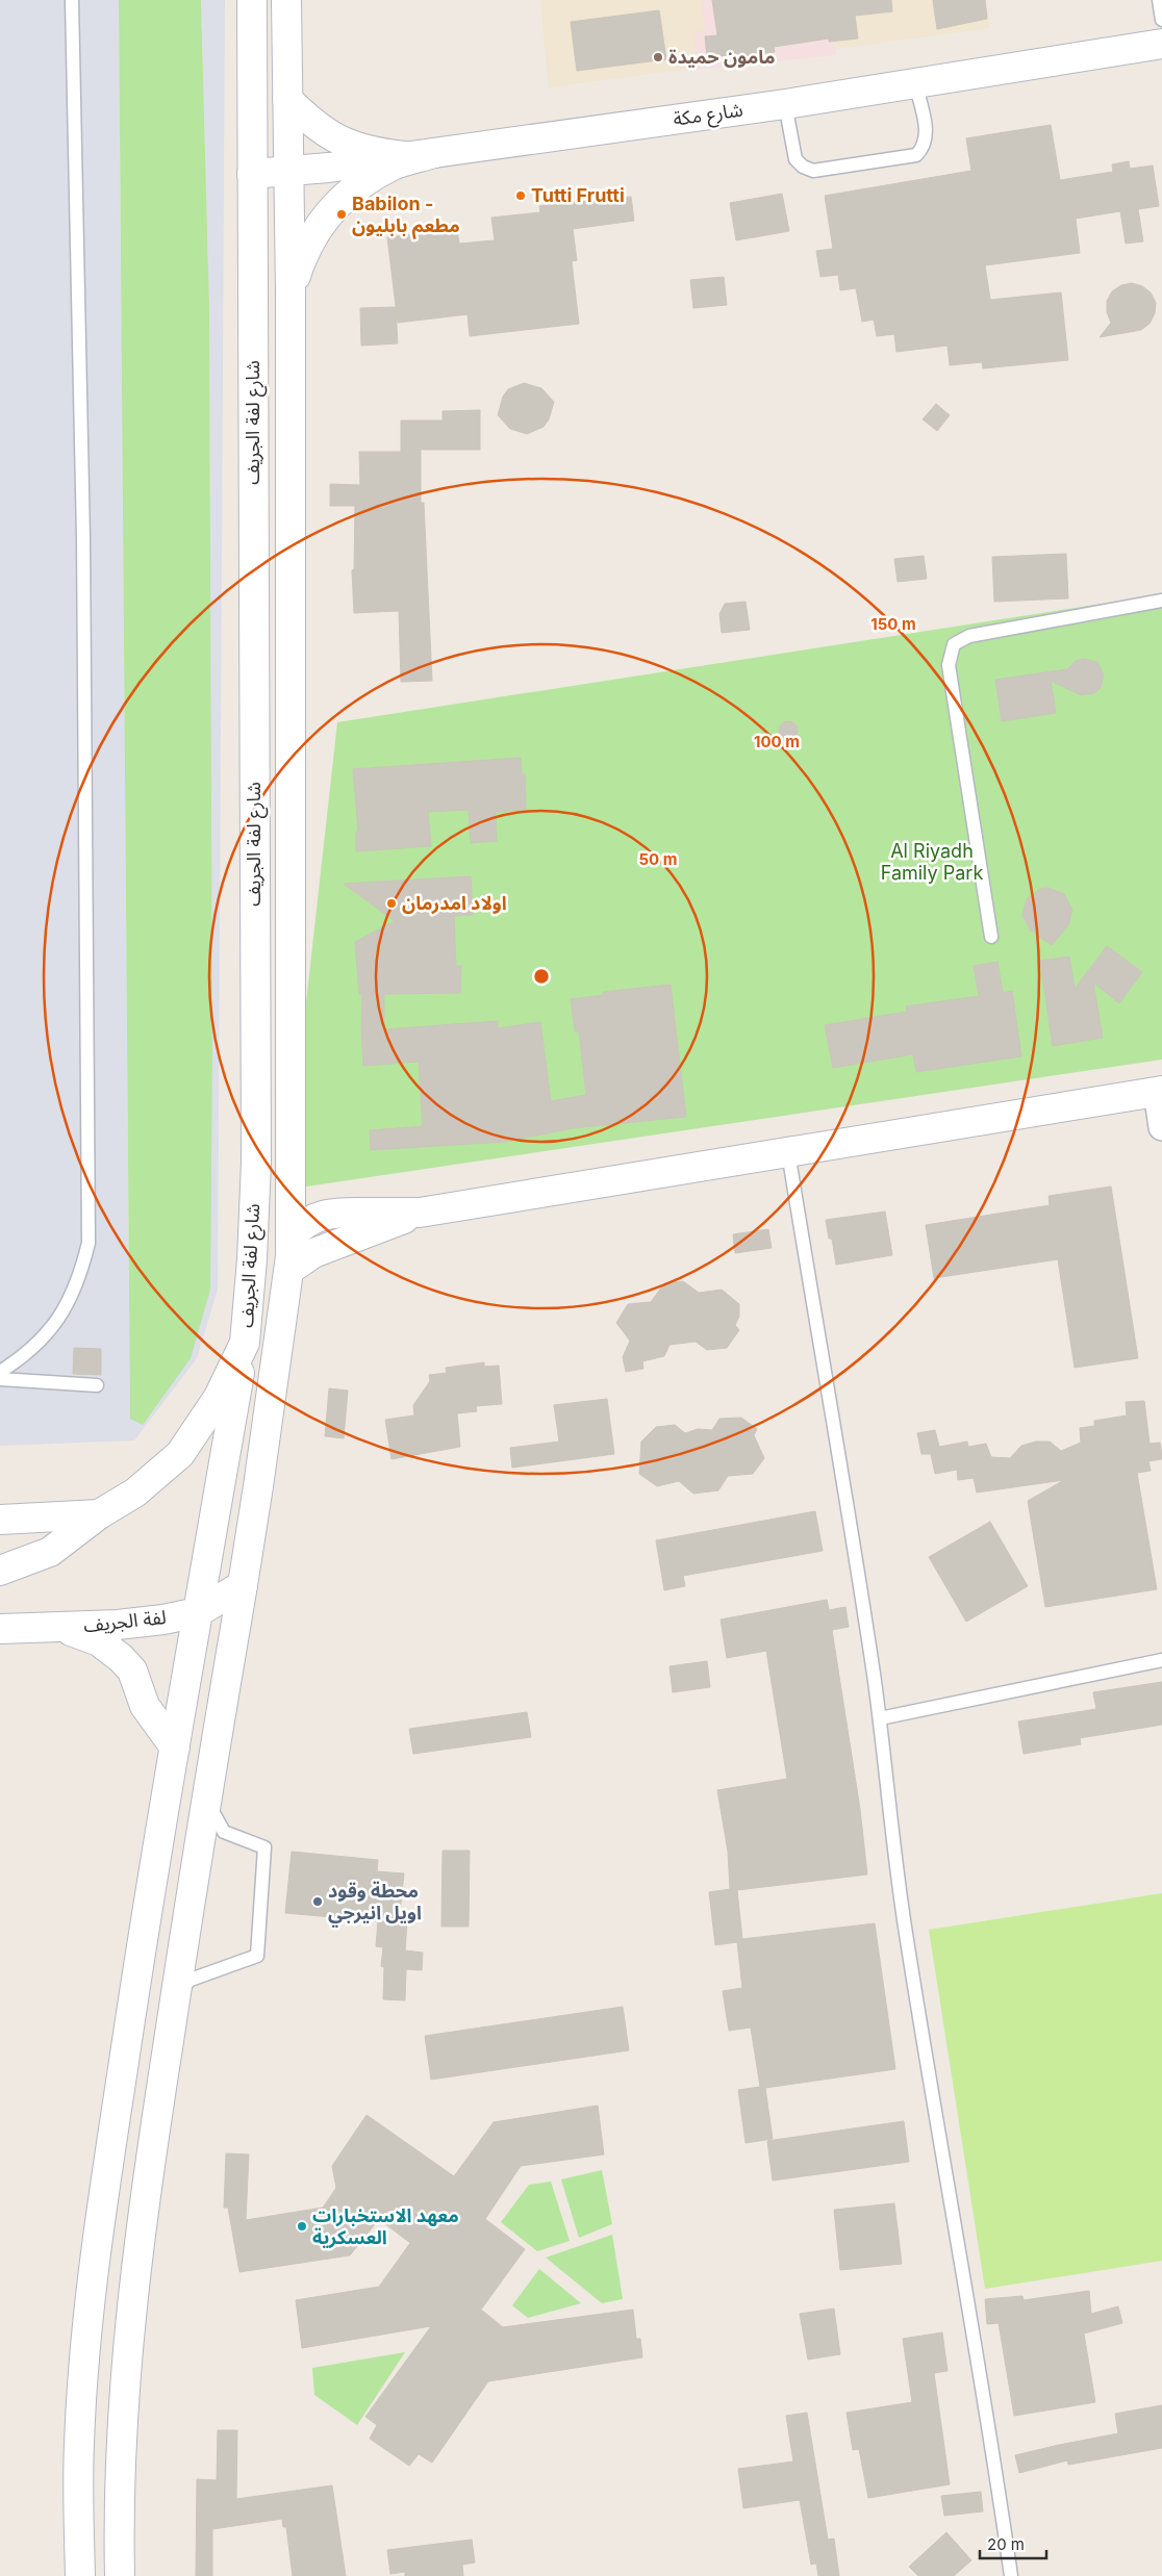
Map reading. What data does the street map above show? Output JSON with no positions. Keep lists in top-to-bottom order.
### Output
{
  "streets": {
    "main road": ["شارع مكة", "شارع لفة الجريف", "لفة الجريف"]
  },
  "crossings": [
    ["شارع مكة", "شارع لفة الجريف"],
    ["شارع لفة الجريف", "لفة الجريف"]
  ],
  "parks": ["Al Riyadh Family Park"],
  "places": [
    "مامون حميدة",
    "Tutti Frutti",
    "Babilon - مطعم بابليون",
    "اولاد امدرمان",
    "محطة وقود اويل انيرجي",
    "معهد الاستخبارات العسكرية"
  ],
  "scale_bar": "20 m",
  "rings": ["150 m", "100 m", "50 m"]
}
